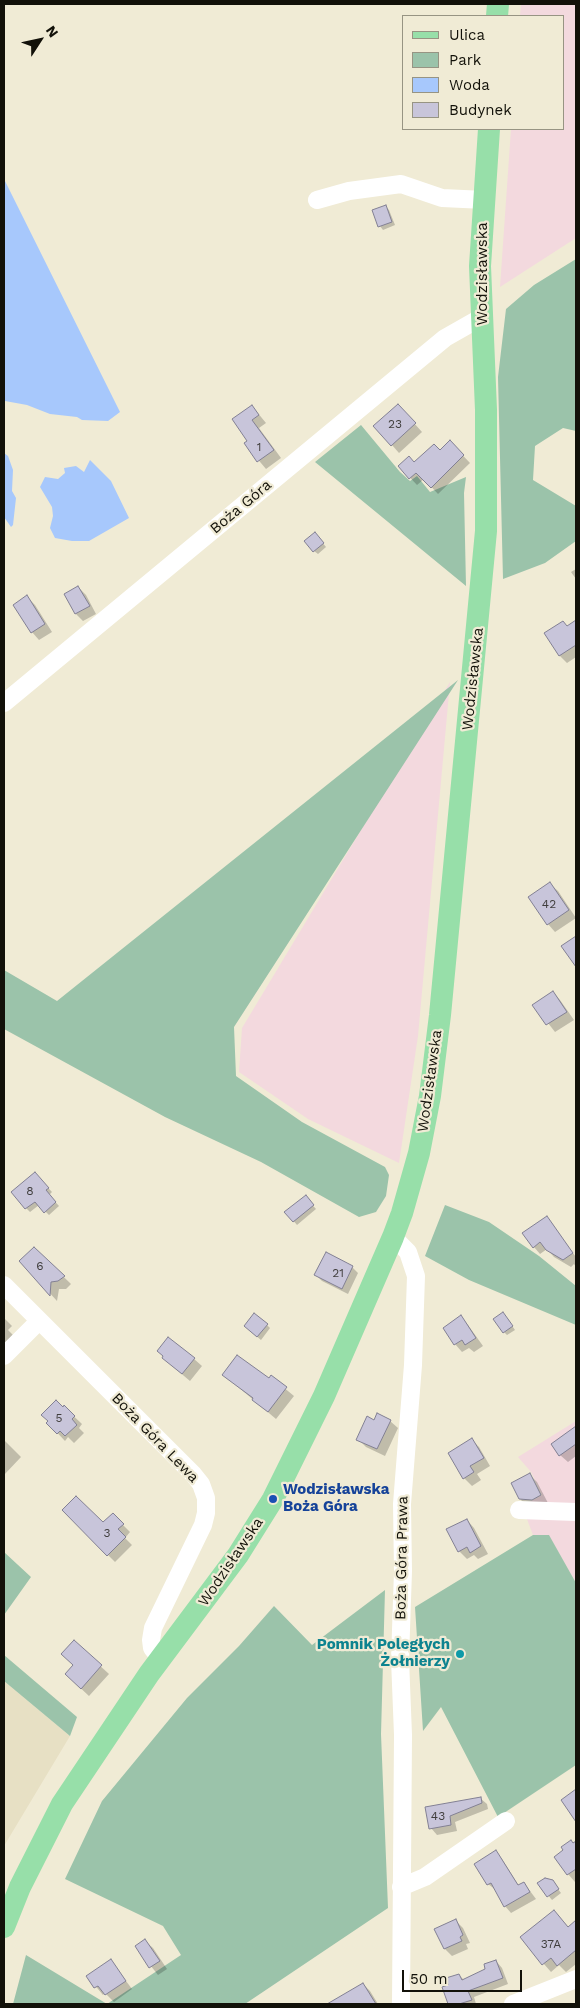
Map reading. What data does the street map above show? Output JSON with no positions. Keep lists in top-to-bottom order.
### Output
{
  "streets": {
    "main road": ["Wodzisławska"],
    "street": ["Boża Góra", "Boża Góra Lewa", "Boża Góra Prawa"]
  },
  "crossings": [
    ["Wodzisławska", "Boża Góra"],
    ["Wodzisławska", "Boża Góra Lewa"],
    ["Wodzisławska", "Boża Góra Prawa"]
  ],
  "places": ["Wodzisławska Boża Góra", "Pomnik Poległych Żołnierzy"],
  "house_numbers": [
    "23",
    "1",
    "42",
    "8",
    "6",
    "21",
    "5",
    "3",
    "43",
    "37A"
  ],
  "legend": [
    "Ulica",
    "Park",
    "Woda",
    "Budynek"
  ],
  "scale_bar": "50 m",
  "north": "top right"
}
